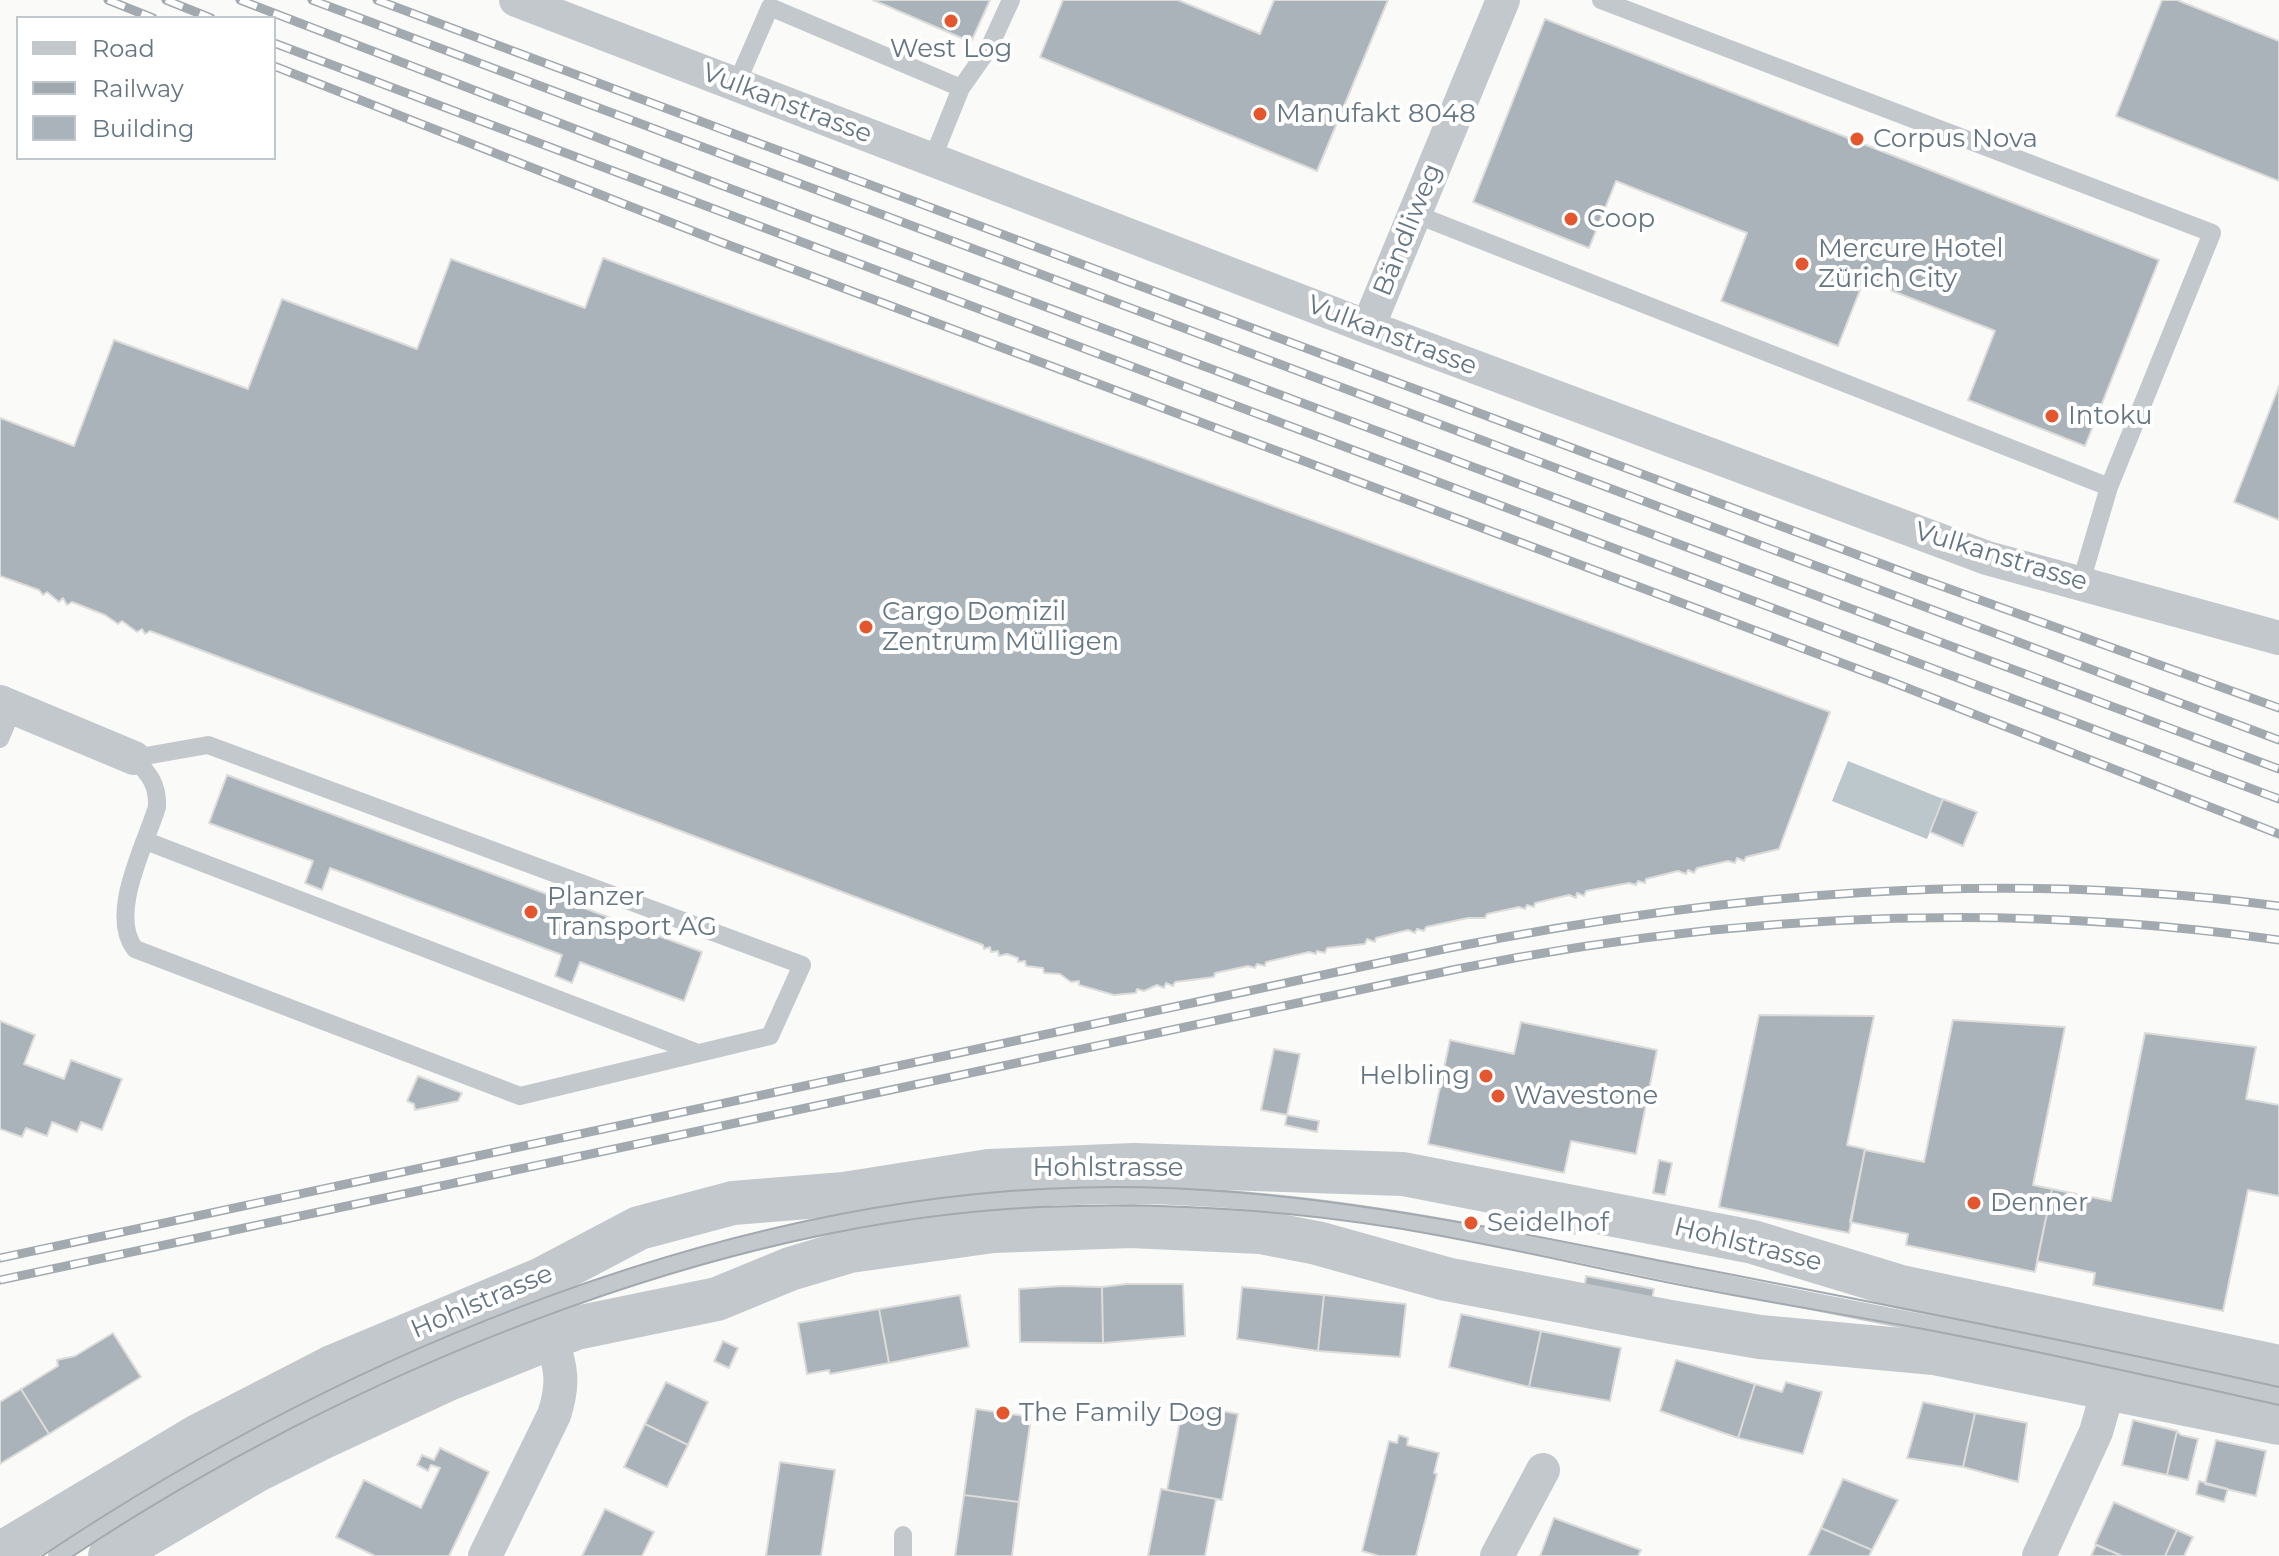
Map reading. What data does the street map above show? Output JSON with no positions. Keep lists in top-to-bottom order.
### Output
{
  "streets": {
    "street": ["Vulkanstrasse", "Bändliweg", "Hohlstrasse"]
  },
  "crossings": [
    ["Vulkanstrasse", "Bändliweg"]
  ],
  "places": [
    "West Log",
    "Manufakt 8048",
    "Corpus Nova",
    "Coop",
    "Mercure Hotel Zürich City",
    "Intoku",
    "Cargo Domizil Zentrum Mülligen",
    "Planzer Transport AG",
    "Helbling",
    "Wavestone",
    "Denner",
    "Seidelhof",
    "The Family Dog"
  ],
  "legend": ["Road", "Railway", "Building"]
}
